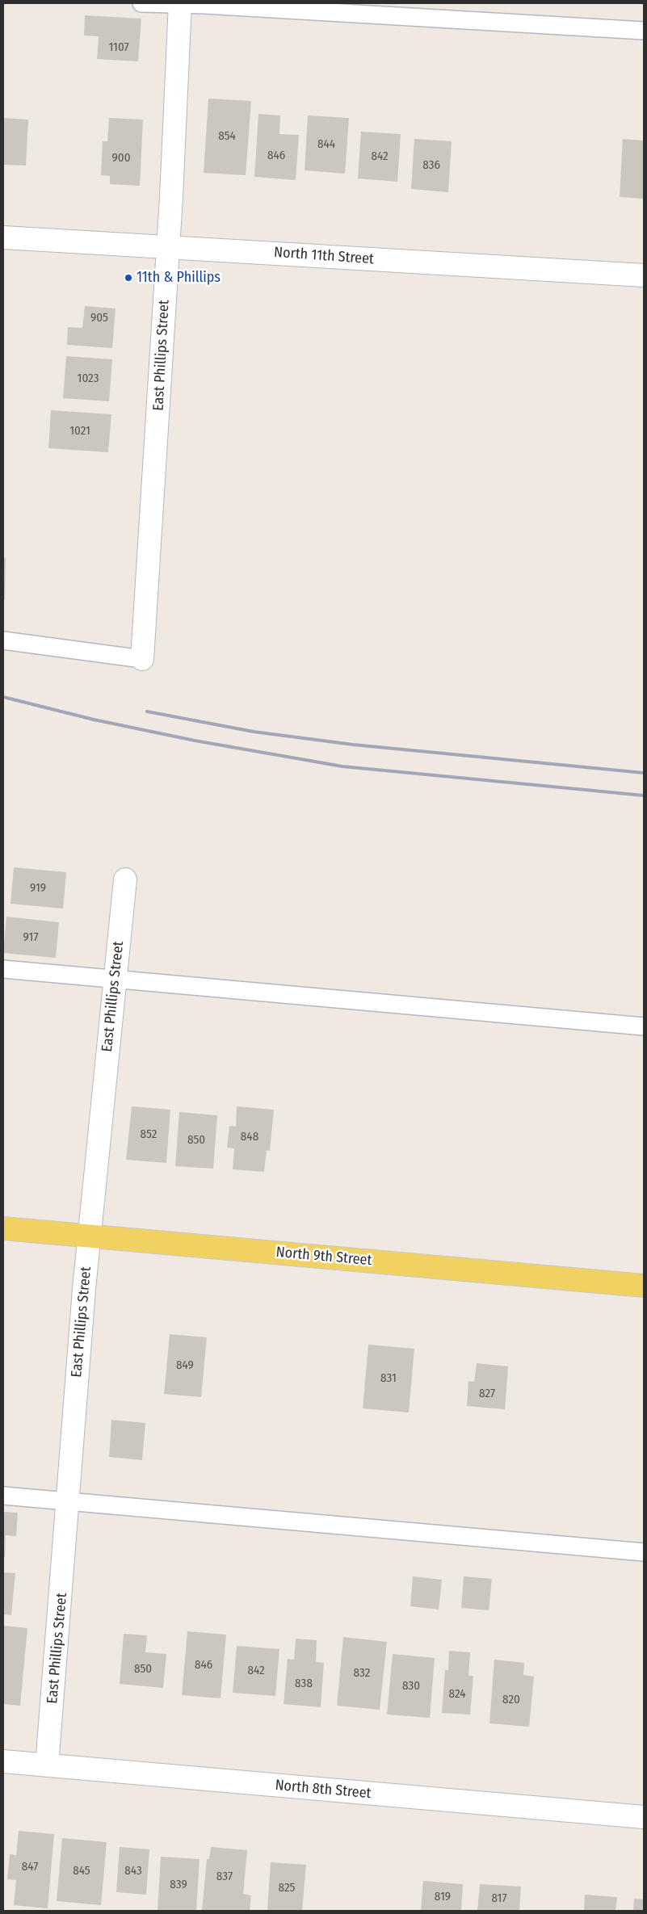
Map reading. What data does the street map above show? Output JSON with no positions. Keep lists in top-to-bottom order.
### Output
{
  "streets": {
    "main road": ["North 9th Street"],
    "street": ["North 11th Street", "East Phillips Street", "North 8th Street"]
  },
  "crossings": [
    ["North 11th Street", "East Phillips Street"],
    ["East Phillips Street", "North 9th Street"],
    ["East Phillips Street", "North 8th Street"]
  ],
  "places": ["11th & Phillips"],
  "house_numbers": [
    "1107",
    "854",
    "844",
    "846",
    "842",
    "900",
    "836",
    "905",
    "1023",
    "1021",
    "919",
    "917",
    "852",
    "848",
    "850",
    "849",
    "831",
    "827",
    "846",
    "850",
    "842",
    "832",
    "838",
    "830",
    "824",
    "820",
    "847",
    "845",
    "843",
    "837",
    "839",
    "825",
    "819",
    "817"
  ]
}
